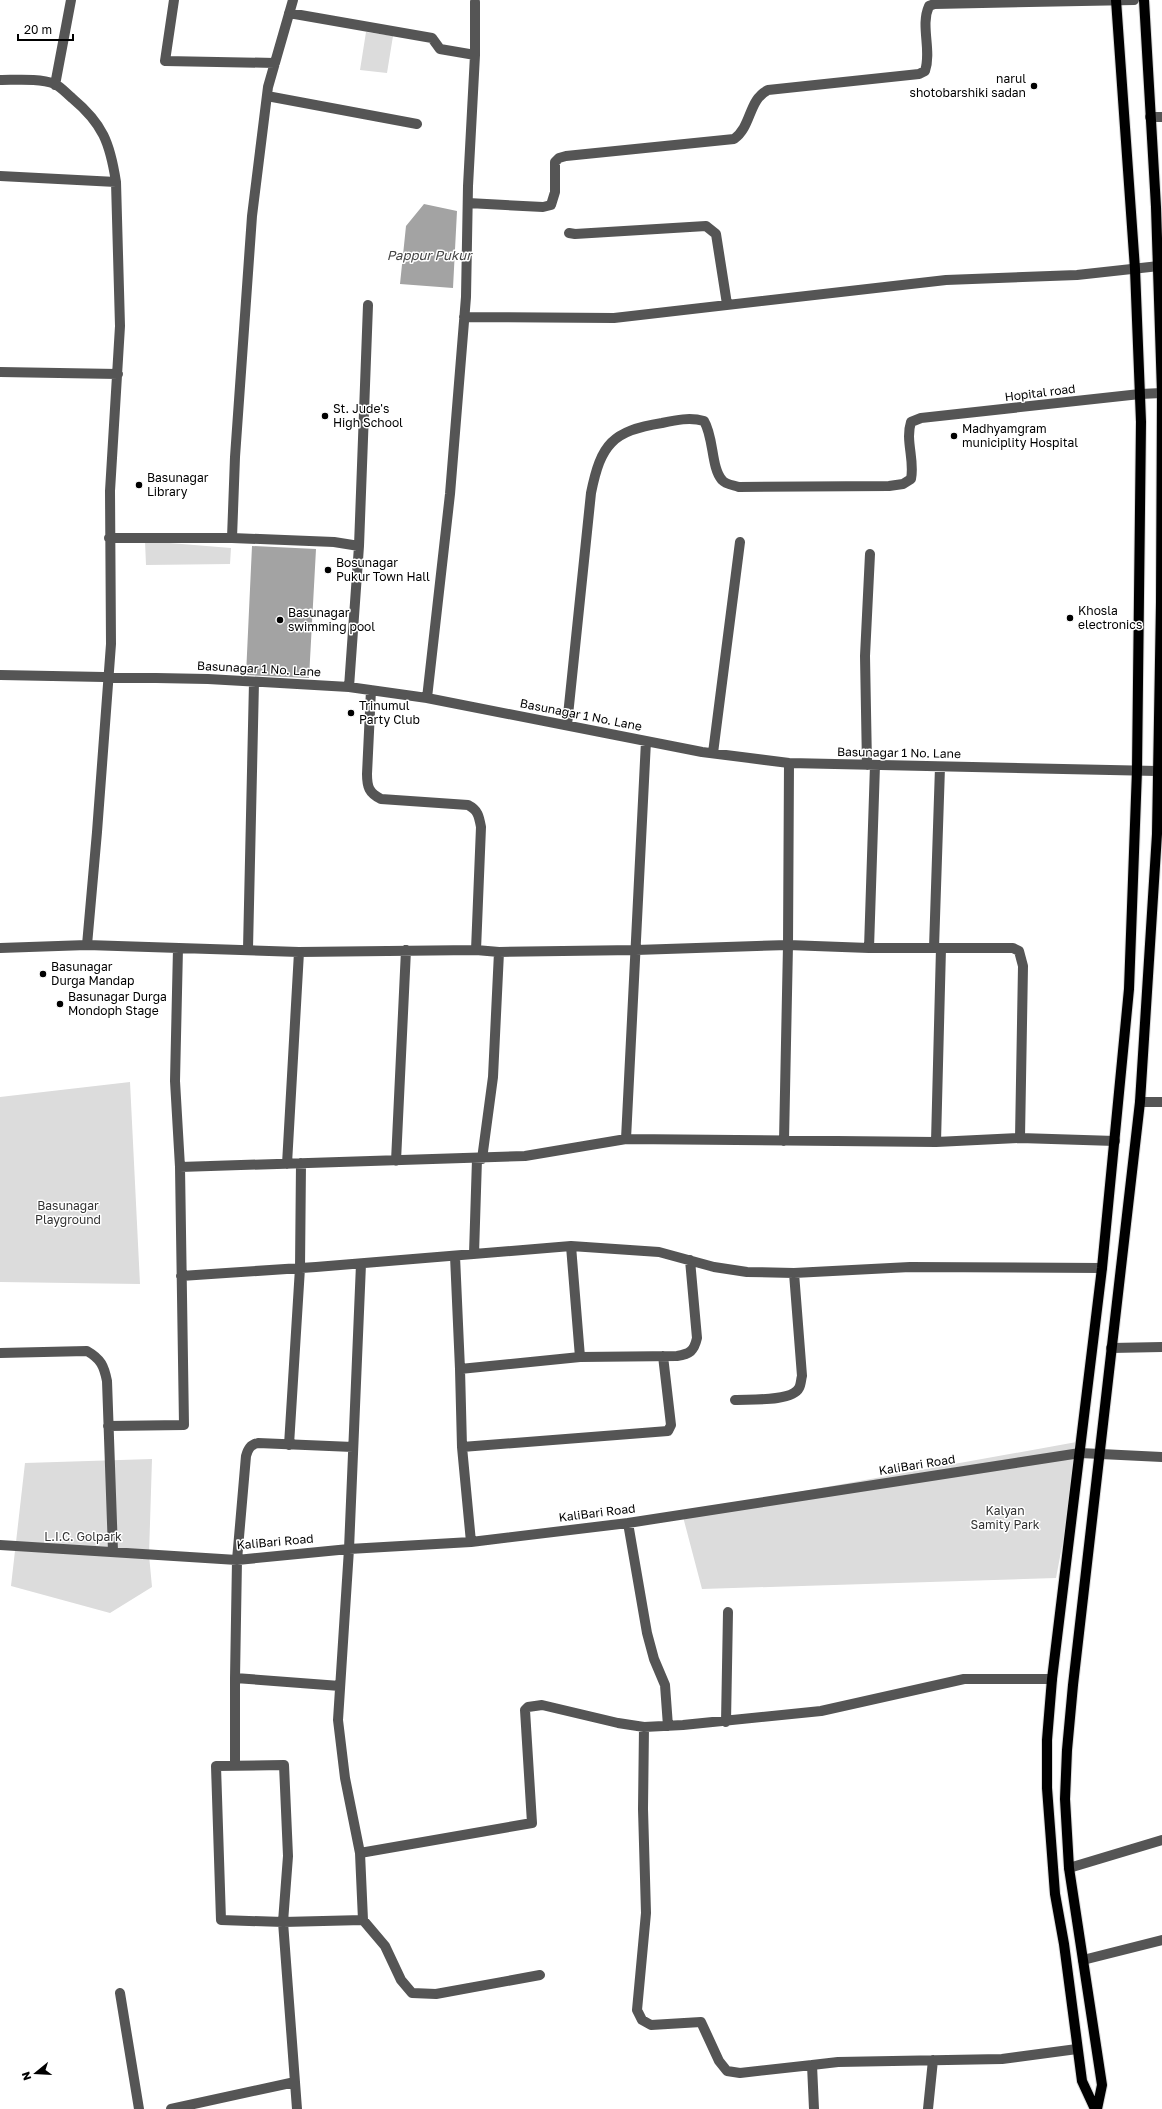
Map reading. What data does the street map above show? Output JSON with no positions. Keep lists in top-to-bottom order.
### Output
{
  "streets": {
    "street": ["Hopital road", "Basunagar 1 No. Lane", "KaliBari Road"]
  },
  "crossings": [
    ["Hopital road", "Basunagar 1 No. Lane"]
  ],
  "water": ["Pappur Pukur"],
  "parks": ["Basunagar Playground", "Kalyan Samity Park", "L.I.C. Golpark"],
  "places": [
    "narul shotobarshiki sadan",
    "St. Jude's High School",
    "Madhyamgram municiplity Hospital",
    "Basunagar Library",
    "Bosunagar Pukur Town Hall",
    "Khosla electronics",
    "Basunagar swimming pool",
    "Trinumul Party Club",
    "Basunagar Durga Mandap",
    "Basunagar Durga Mondoph Stage"
  ],
  "scale_bar": "20 m",
  "north": "left"
}
